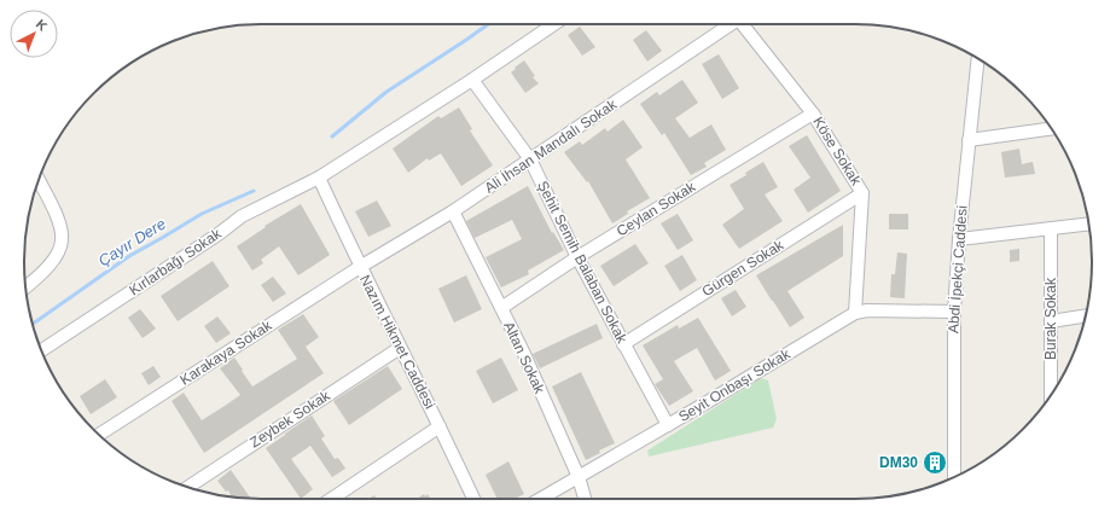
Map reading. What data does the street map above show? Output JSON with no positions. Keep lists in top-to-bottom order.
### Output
{
  "streets": {
    "street": [
      "Ali İhsan Mandalı Sokak",
      "Köse Sokak",
      "Ceylan Sokak",
      "Kırlarbağı Sokak",
      "Şehit Semih Balaban Sokak",
      "Gürgen Sokak",
      "Abdi İpekçi Caddesi",
      "Burak Sokak",
      "Nazım Hikmet Caddesi",
      "Karakaya Sokak",
      "Altan Sokak",
      "Seyit Onbaşı Sokak",
      "Zeybek Sokak"
    ]
  },
  "crossings": [
    ["Ali İhsan Mandalı Sokak", "Şehit Semih Balaban Sokak"],
    ["Ali İhsan Mandalı Sokak", "Nazım Hikmet Caddesi"],
    ["Ali İhsan Mandalı Sokak", "Karakaya Sokak"],
    ["Ali İhsan Mandalı Sokak", "Altan Sokak"],
    ["Köse Sokak", "Ceylan Sokak"],
    ["Köse Sokak", "Gürgen Sokak"],
    ["Köse Sokak", "Seyit Onbaşı Sokak"],
    ["Ceylan Sokak", "Şehit Semih Balaban Sokak"],
    ["Ceylan Sokak", "Altan Sokak"],
    ["Kırlarbağı Sokak", "Şehit Semih Balaban Sokak"],
    ["Kırlarbağı Sokak", "Nazım Hikmet Caddesi"],
    ["Şehit Semih Balaban Sokak", "Gürgen Sokak"],
    ["Şehit Semih Balaban Sokak", "Seyit Onbaşı Sokak"],
    ["Abdi İpekçi Caddesi", "Seyit Onbaşı Sokak"],
    ["Nazım Hikmet Caddesi", "Karakaya Sokak"],
    ["Nazım Hikmet Caddesi", "Zeybek Sokak"],
    ["Altan Sokak", "Seyit Onbaşı Sokak"]
  ],
  "water": ["Çayır Dere"],
  "places": {
    "building": ["DM30"]
  },
  "north": "top right"
}
